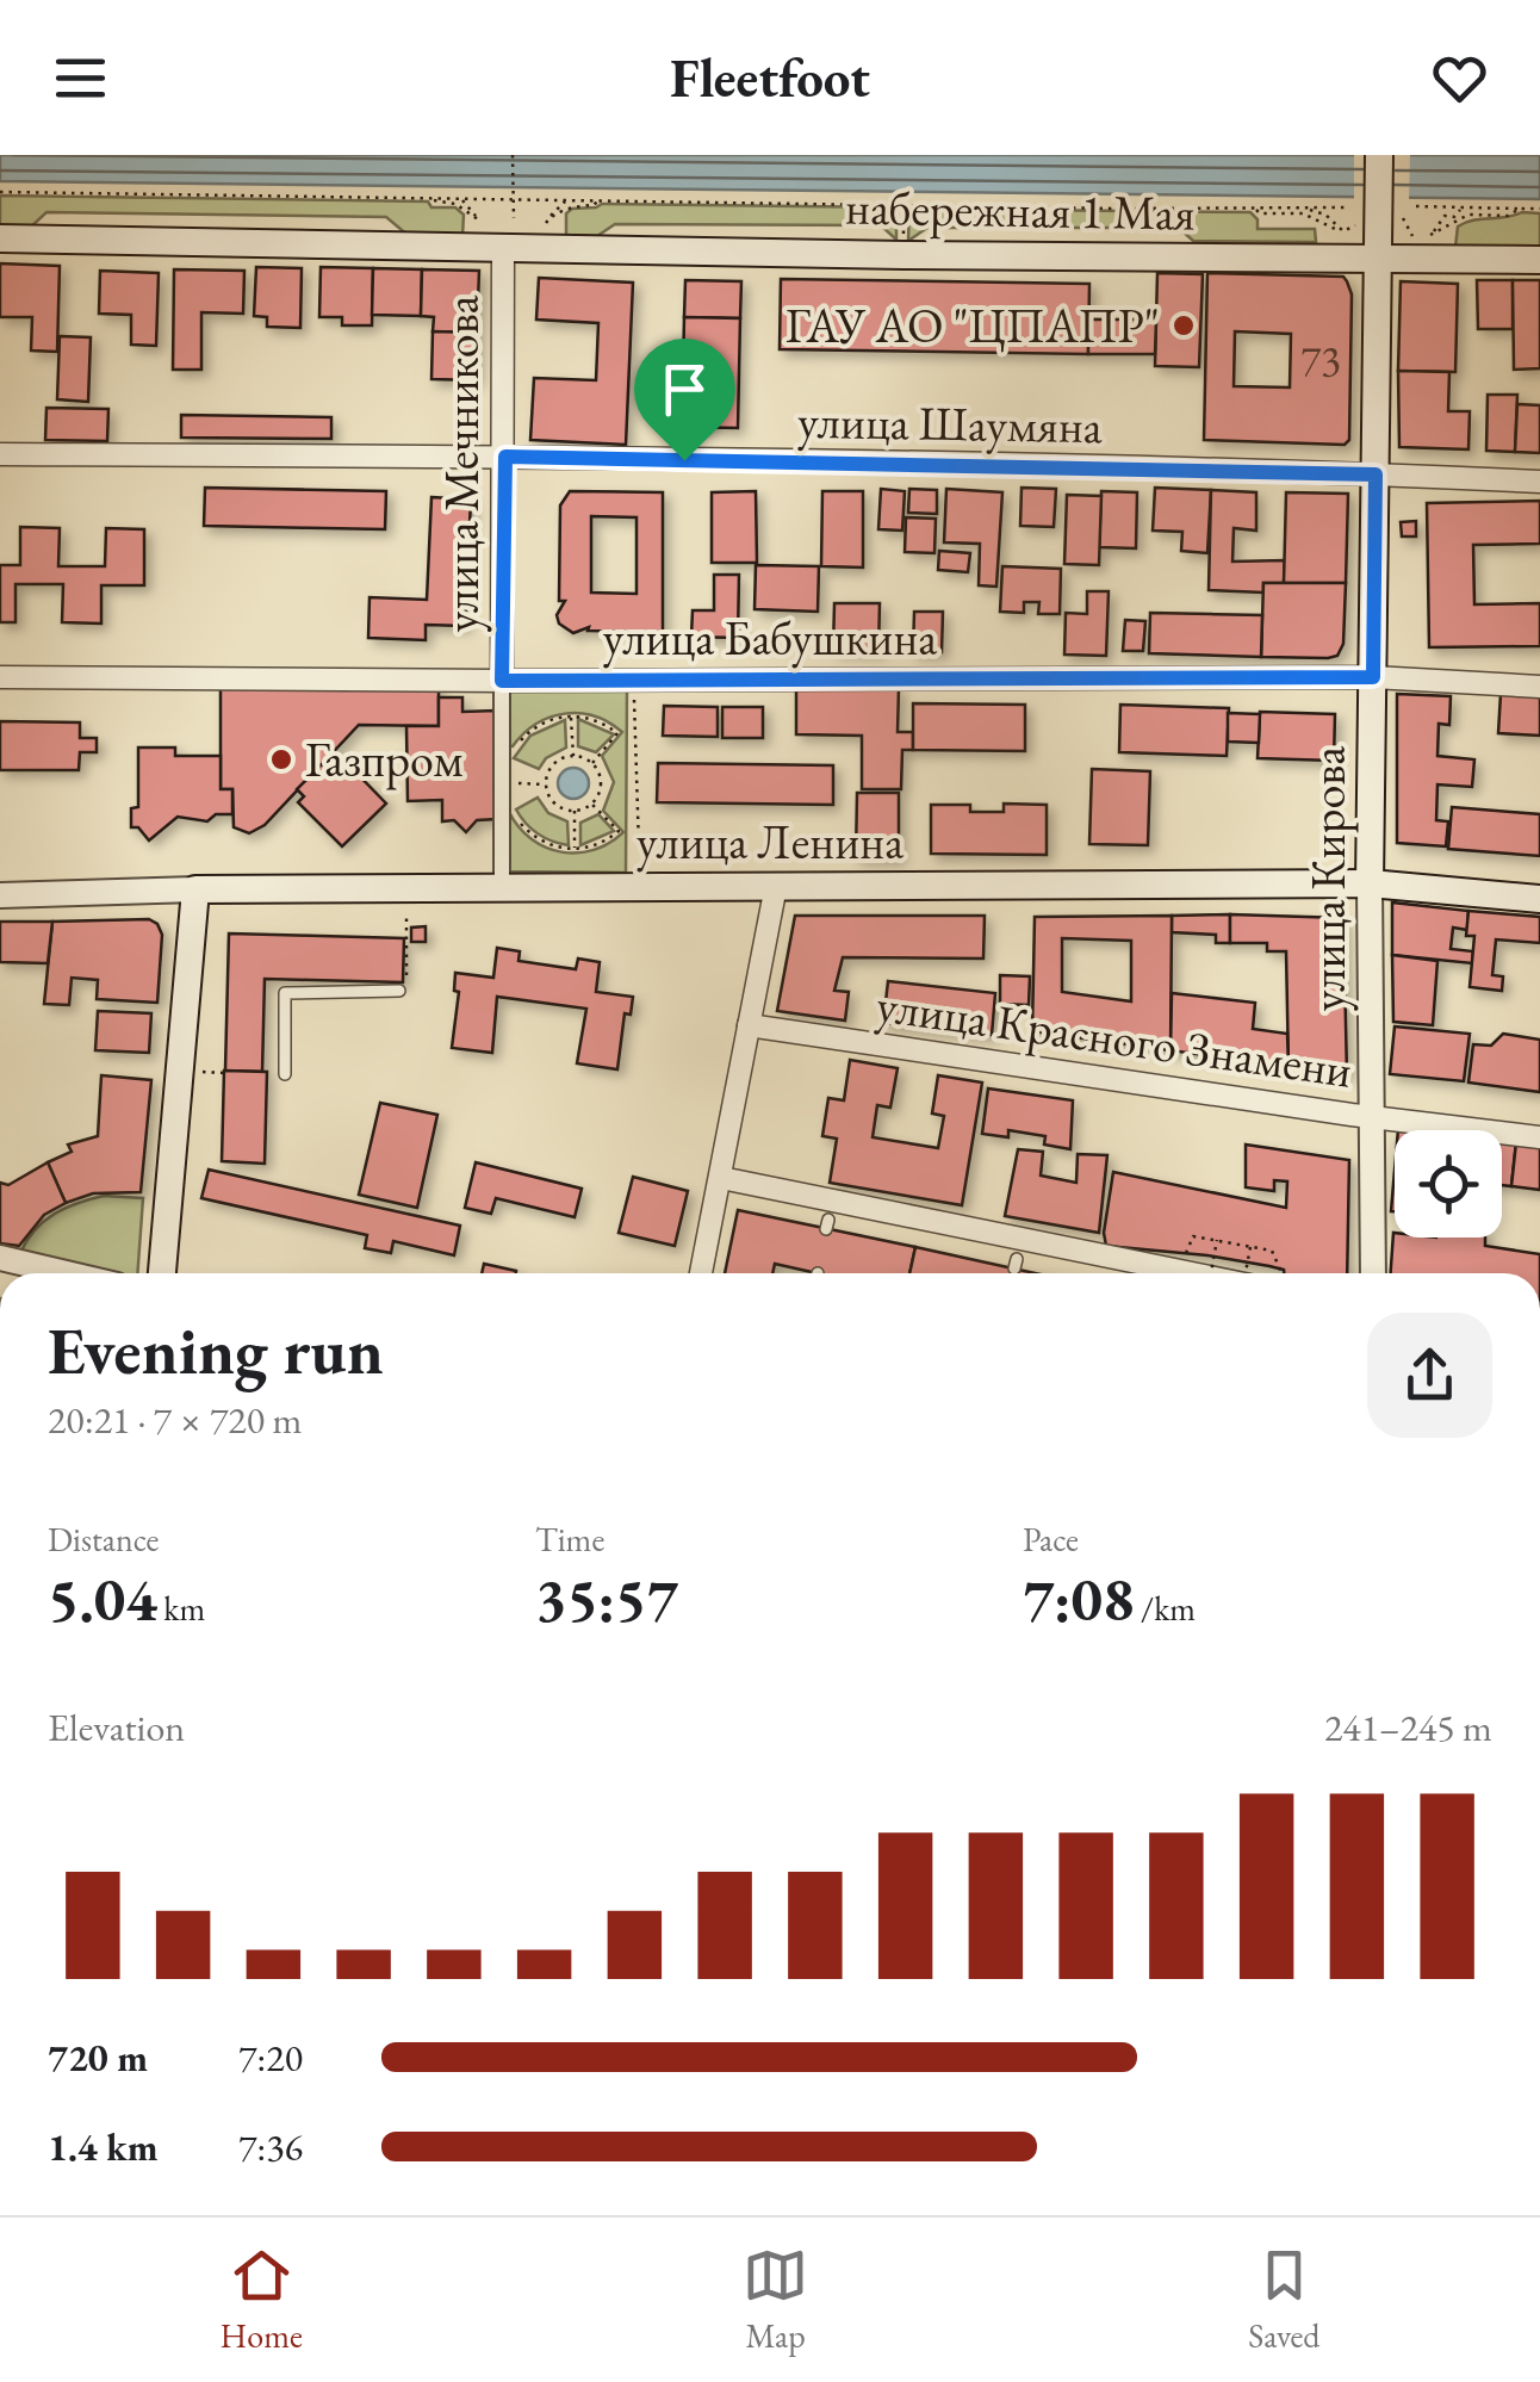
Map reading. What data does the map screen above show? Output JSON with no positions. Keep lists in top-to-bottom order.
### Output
{
  "streets": {
    "main road": ["набережная 1 Мая", "улица Ленина", "улица Кирова"],
    "street": [
      "улица Шаумяна",
      "улица Мечникова",
      "улица Бабушкина",
      "улица Красного Знамени"
    ]
  },
  "crossings": [
    ["набережная 1 Мая", "улица Мечникова"],
    ["набережная 1 Мая", "улица Кирова"],
    ["улица Шаумяна", "улица Мечникова"],
    ["улица Шаумяна", "улица Кирова"],
    ["улица Мечникова", "улица Бабушкина"],
    ["улица Бабушкина", "улица Кирова"],
    ["улица Ленина", "улица Кирова"],
    ["улица Кирова", "улица Красного Знамени"]
  ],
  "places": ["ГАУ АО \"ЦПАПР\"", "Газпром"],
  "house_numbers": ["73"],
  "page": {
    "header": "Fleetfoot",
    "heading": ["Evening run", "20:21 · 7 × 720 m"],
    "stats": [
      ["Distance", "5.04 km"],
      ["Time", "35:57"],
      ["Pace", "7:08 /km"]
    ],
    "chart": ["Elevation", "241–245 m"],
    "list": [
      {
        "name": "720 m",
        "note": "7:20"
      },
      {
        "name": "1.4 km",
        "note": "7:36"
      }
    ],
    "tabs": ["Home", "Map", "Saved"]
  }
}
